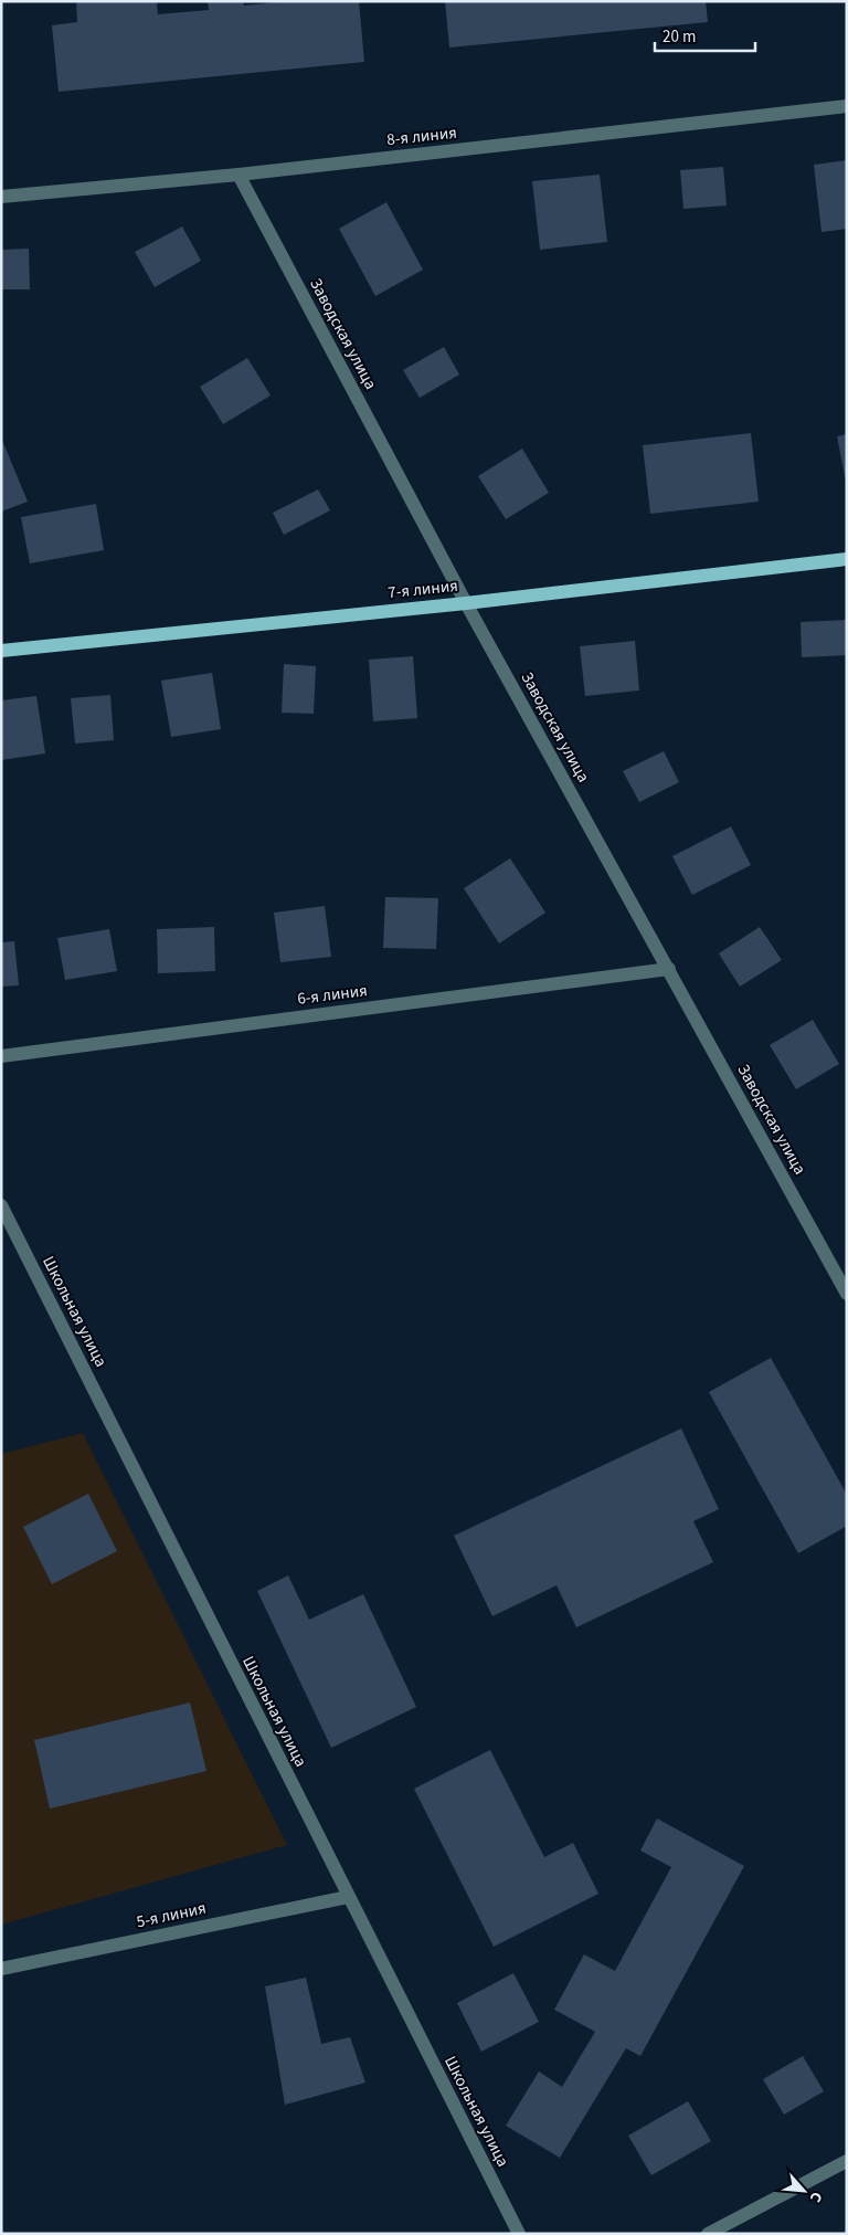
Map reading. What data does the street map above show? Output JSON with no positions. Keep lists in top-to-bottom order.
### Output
{
  "streets": {
    "main road": ["7-я линия"],
    "street": [
      "8-я линия",
      "Заводская улица",
      "6-я линия",
      "Школьная улица",
      "5-я линия"
    ]
  },
  "crossings": [
    ["8-я линия", "Заводская улица"],
    ["Заводская улица", "7-я линия"],
    ["Заводская улица", "6-я линия"],
    ["Школьная улица", "5-я линия"]
  ],
  "scale_bar": "20 m",
  "north": "bottom right"
}
